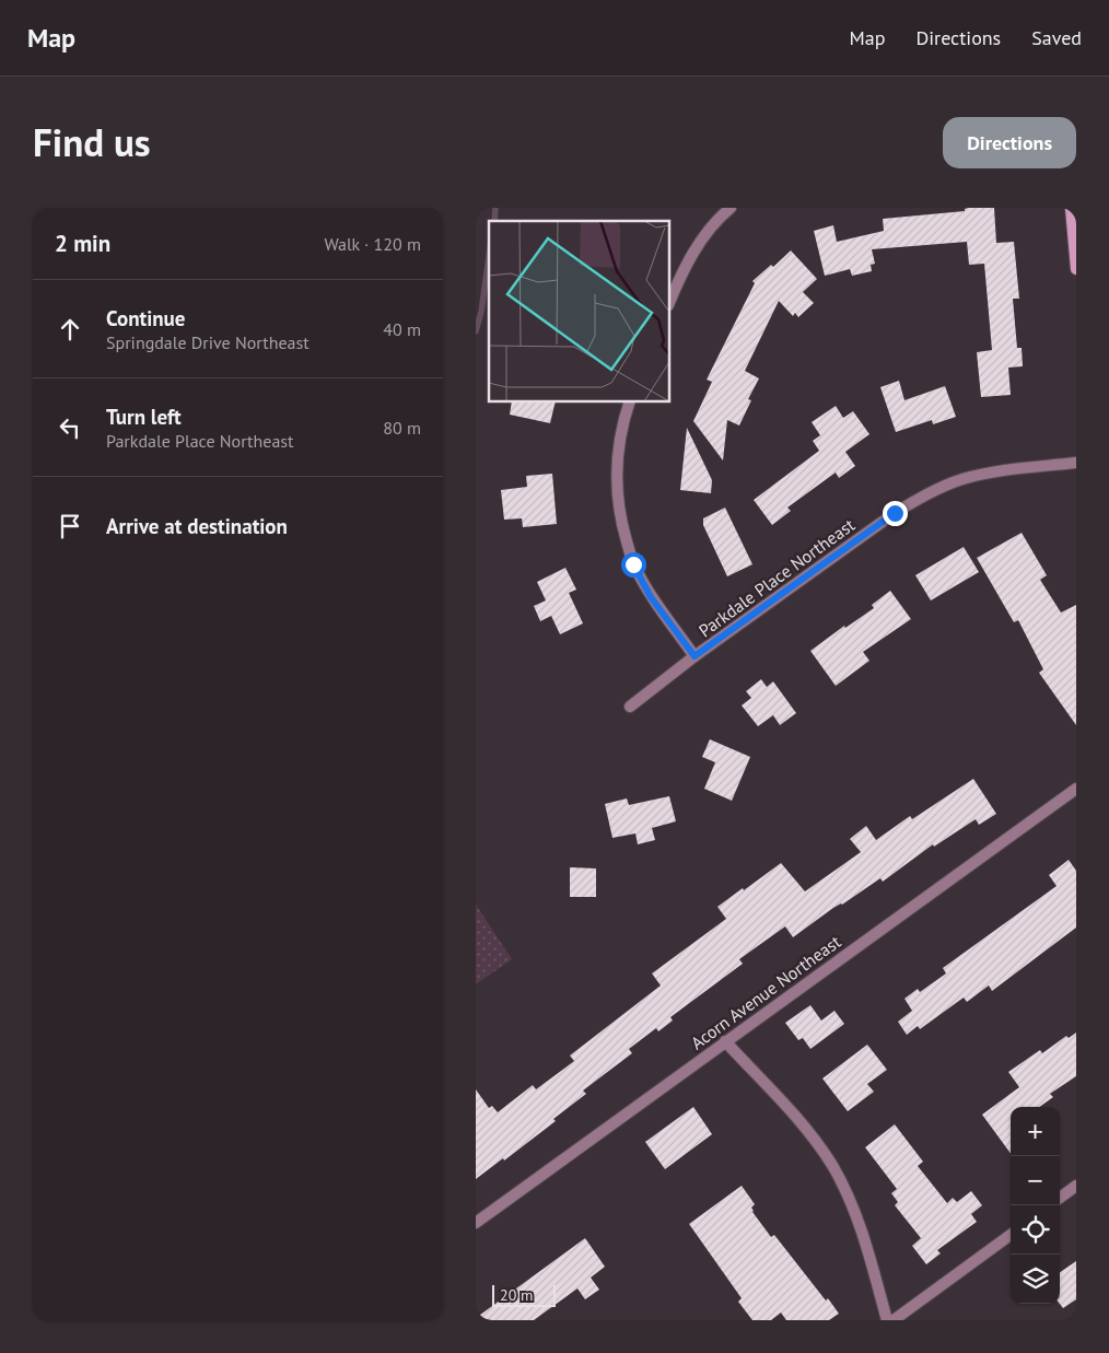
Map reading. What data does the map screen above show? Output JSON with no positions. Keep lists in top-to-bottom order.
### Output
{
  "streets": {
    "street": ["Parkdale Place Northeast", "Acorn Avenue Northeast"]
  },
  "scale_bar": "20 m",
  "page": {
    "header": "Map",
    "nav": ["Map", "Directions", "Saved"],
    "title": "Find us",
    "buttons": "Directions",
    "heading": ["2 min", "Walk · 120 m"],
    "list": [
      ["Continue", "Springdale Drive Northeast", "40 m"],
      ["Turn left", "Parkdale Place Northeast", "80 m"],
      "Arrive at destination"
    ],
    "map_buttons": ["+", "−"],
    "scale": "20 m"
  }
}
